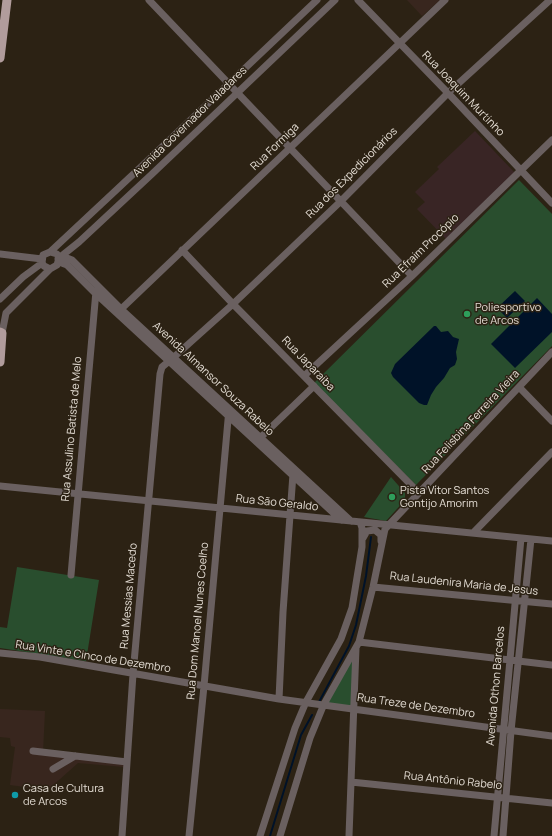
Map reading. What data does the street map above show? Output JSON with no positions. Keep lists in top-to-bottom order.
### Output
{
  "streets": {
    "street": [
      "Rua Joaquim Murtinho",
      "Avenida Governador Valadares",
      "Rua Formiga",
      "Rua dos Expedicionários",
      "Rua Efraim Procópio",
      "Rua Japaraiba",
      "Avenida Almansor Souza Rabelo",
      "Rua Felisbina Ferreira Vieira",
      "Rua Assulino Batista de Melo",
      "Rua São Geraldo",
      "Rua Laudenira Maria de Jesus",
      "Rua Messias Macedo",
      "Rua Dom Manoel Nunes Coelho",
      "Rua Vinte e Cinco de Dezembro",
      "Avenida Othon Barcelos",
      "Rua Treze de Dezembro",
      "Rua Antônio Rabelo"
    ]
  },
  "crossings": [
    ["Rua Joaquim Murtinho", "Rua Formiga"],
    ["Rua Joaquim Murtinho", "Rua dos Expedicionários"],
    ["Rua Joaquim Murtinho", "Rua Efraim Procópio"],
    ["Avenida Governador Valadares", "Avenida Almansor Souza Rabelo"],
    ["Rua Formiga", "Rua Japaraiba"],
    ["Rua Formiga", "Avenida Almansor Souza Rabelo"],
    ["Rua dos Expedicionários", "Rua Japaraiba"],
    ["Rua dos Expedicionários", "Avenida Almansor Souza Rabelo"],
    ["Rua dos Expedicionários", "Rua Messias Macedo"],
    ["Rua Efraim Procópio", "Rua Japaraiba"],
    ["Rua Japaraiba", "Rua Felisbina Ferreira Vieira"],
    ["Avenida Almansor Souza Rabelo", "Rua Assulino Batista de Melo"],
    ["Avenida Almansor Souza Rabelo", "Rua São Geraldo"],
    ["Avenida Almansor Souza Rabelo", "Rua Messias Macedo"],
    ["Avenida Almansor Souza Rabelo", "Rua Dom Manoel Nunes Coelho"],
    ["Rua Felisbina Ferreira Vieira", "Rua São Geraldo"],
    ["Rua Felisbina Ferreira Vieira", "Rua Laudenira Maria de Jesus"],
    ["Rua Assulino Batista de Melo", "Rua São Geraldo"],
    ["Rua São Geraldo", "Rua Messias Macedo"],
    ["Rua São Geraldo", "Rua Dom Manoel Nunes Coelho"],
    ["Rua São Geraldo", "Avenida Othon Barcelos"],
    ["Rua Laudenira Maria de Jesus", "Avenida Othon Barcelos"],
    ["Rua Messias Macedo", "Rua Vinte e Cinco de Dezembro"],
    ["Rua Dom Manoel Nunes Coelho", "Rua Vinte e Cinco de Dezembro"],
    ["Rua Vinte e Cinco de Dezembro", "Rua Treze de Dezembro"],
    ["Avenida Othon Barcelos", "Rua Treze de Dezembro"],
    ["Avenida Othon Barcelos", "Rua Antônio Rabelo"]
  ],
  "places": ["Poliesportivo de Arcos", "Pista Vítor Santos Gontijo Amorim", "Casa de Cultura de Arcos"]
}
